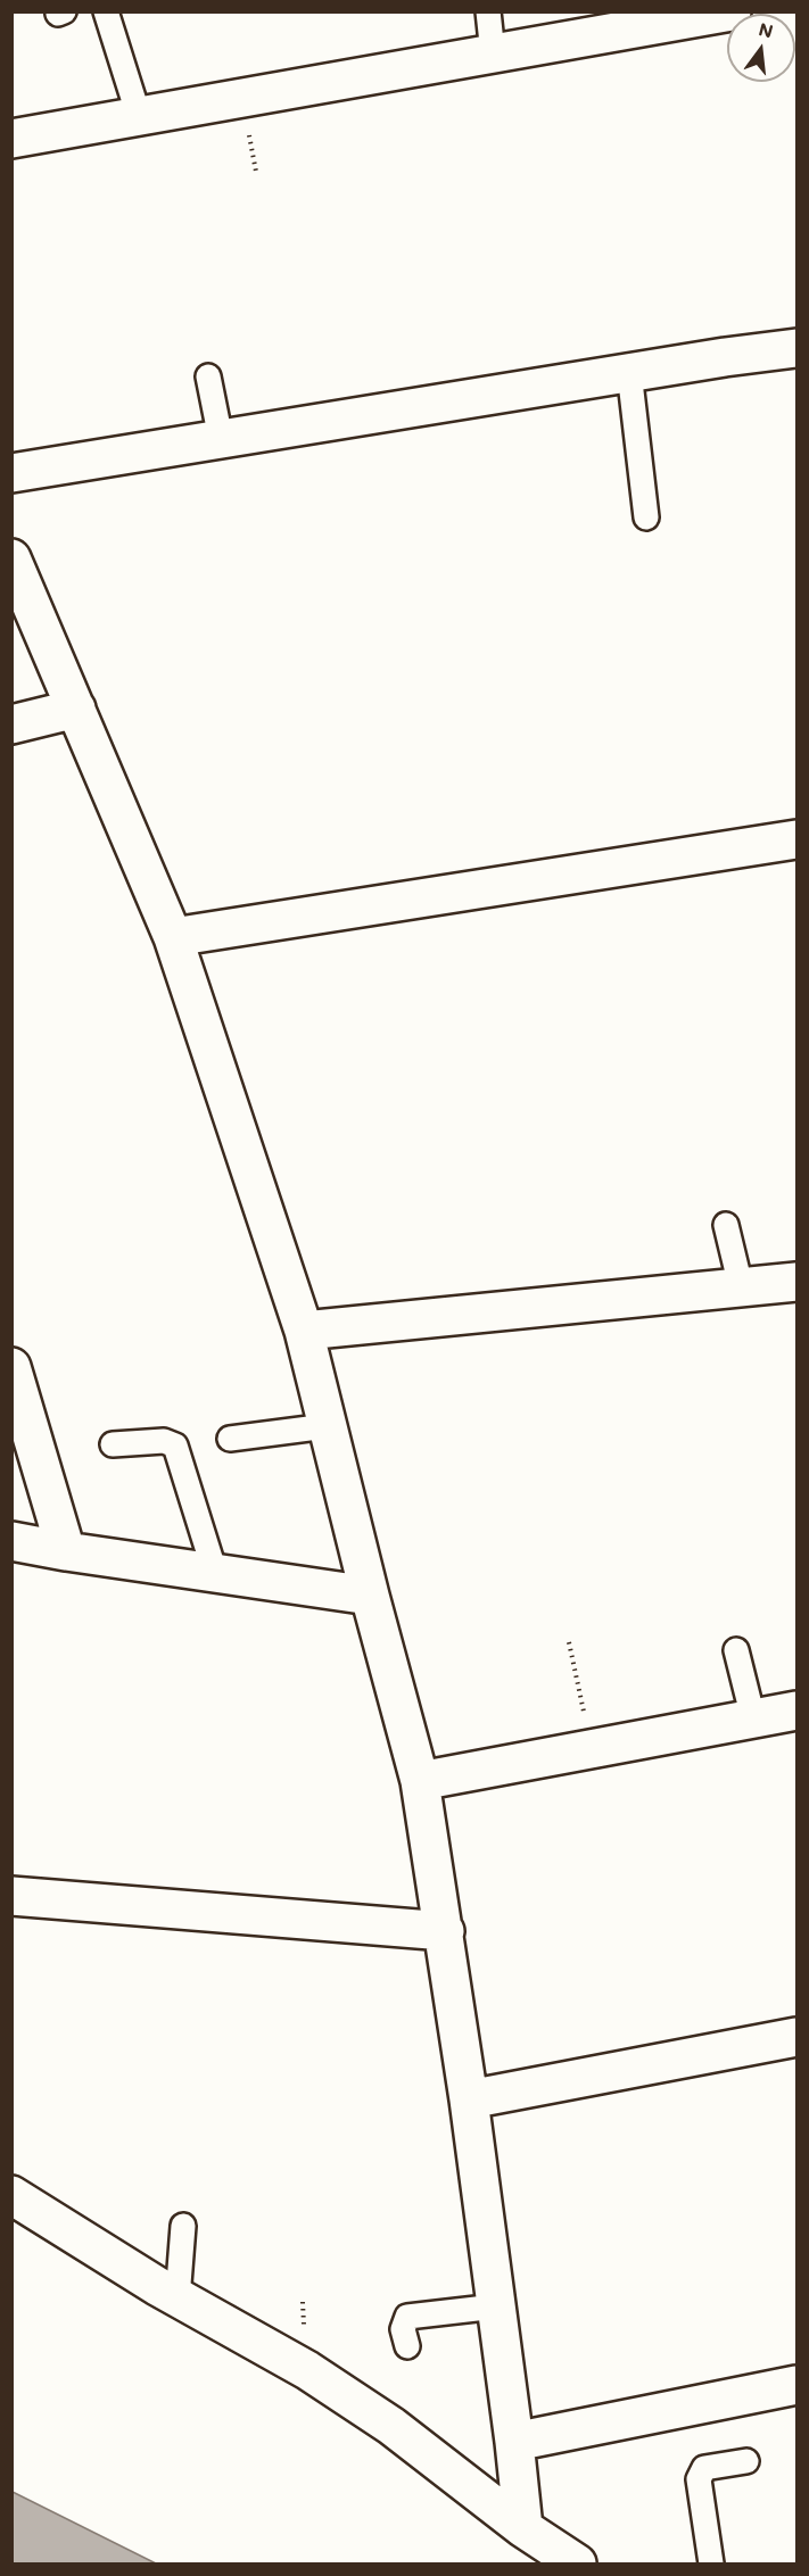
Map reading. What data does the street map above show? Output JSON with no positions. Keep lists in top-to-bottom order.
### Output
{
  "north": "top"
}
